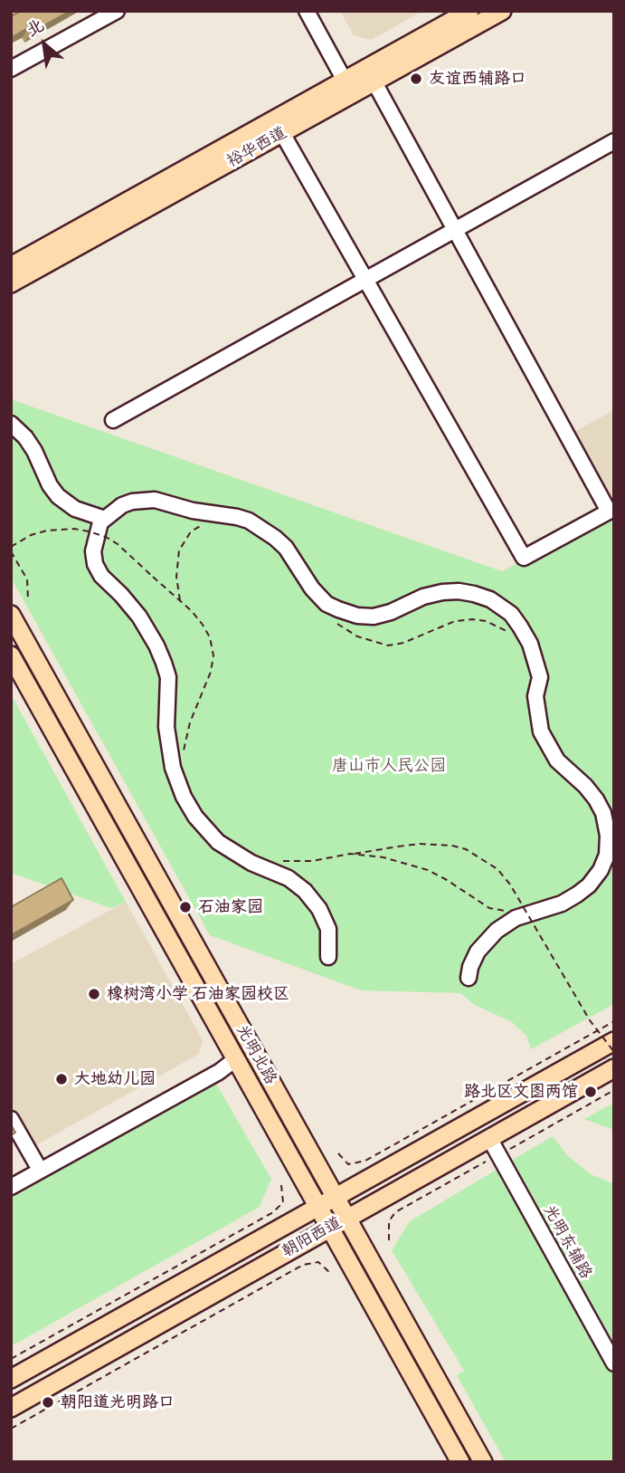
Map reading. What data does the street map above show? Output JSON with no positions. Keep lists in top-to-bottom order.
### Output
{
  "streets": {
    "main road": ["裕华西道", "光明北路", "朝阳西道"],
    "street": ["光明东辅路"]
  },
  "crossings": [
    ["光明北路", "朝阳西道"],
    ["朝阳西道", "光明东辅路"]
  ],
  "parks": ["唐山市人民公园"],
  "places": [
    "友谊西辅路口",
    "石油家园",
    "橡树湾小学 石油家园校区",
    "大地幼儿园",
    "路北区文图两馆",
    "朝阳道光明路口"
  ],
  "north": "top left"
}
